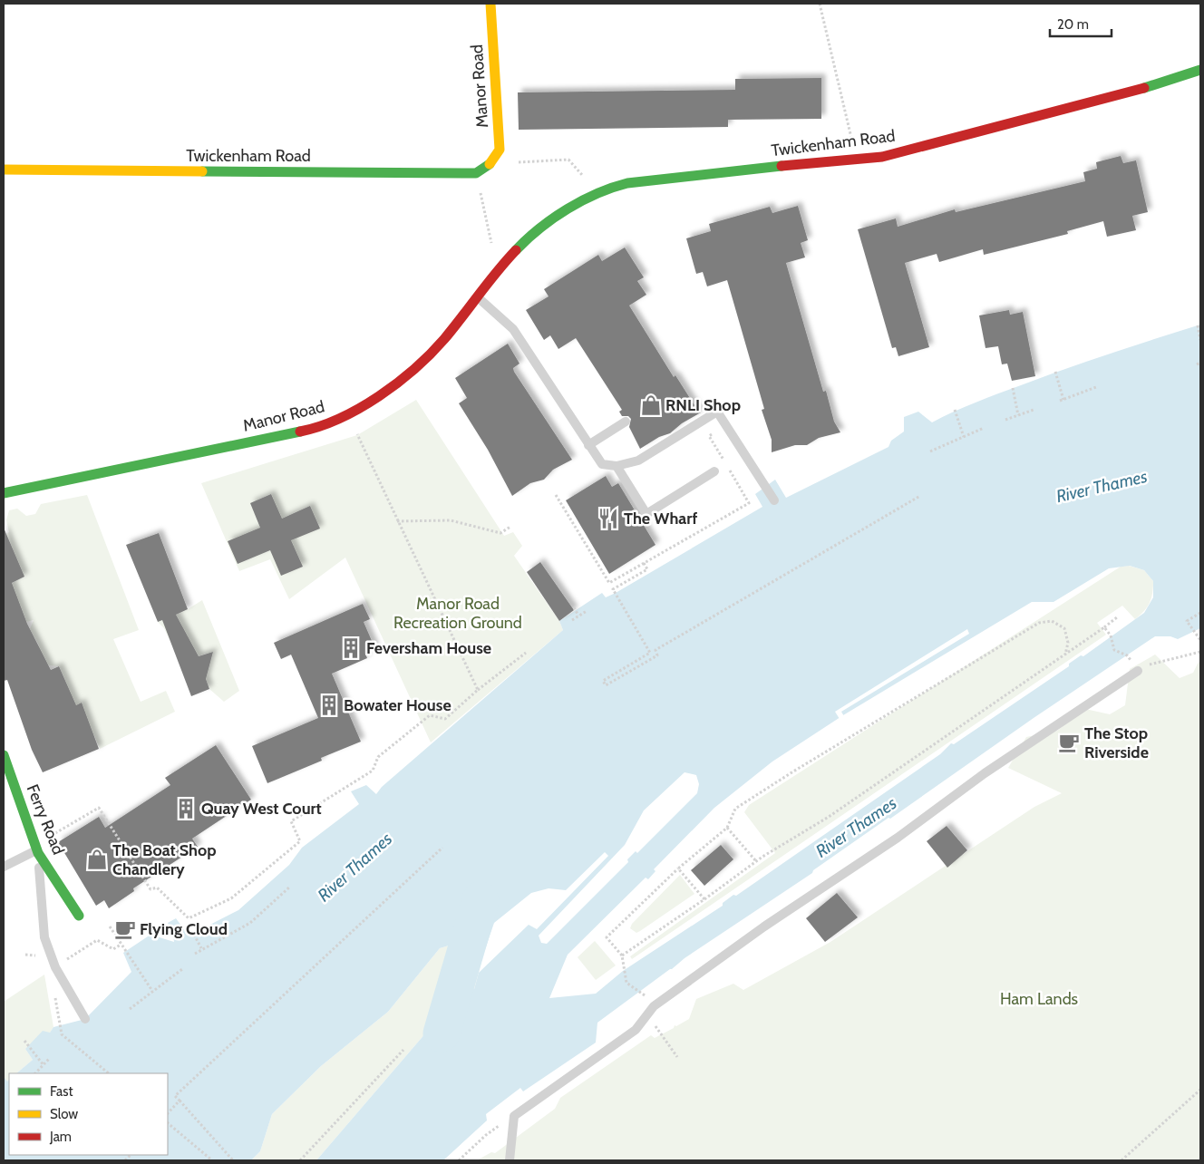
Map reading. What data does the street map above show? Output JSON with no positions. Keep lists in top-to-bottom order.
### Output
{
  "streets": {
    "main road": ["Manor Road", "Twickenham Road", "Ferry Road"]
  },
  "crossings": [
    ["Manor Road", "Twickenham Road"]
  ],
  "water": ["River Thames"],
  "parks": ["Manor Road Recreation Ground", "Ham Lands"],
  "places": {
    "shop": ["RNLI Shop", "The Boat Shop Chandlery"],
    "restaurant": ["The Wharf"],
    "building": ["Feversham House", "Bowater House", "Quay West Court"],
    "cafe": ["The Stop Riverside", "Flying Cloud"]
  },
  "legend": ["Fast", "Slow", "Jam"],
  "scale_bar": "20 m"
}
